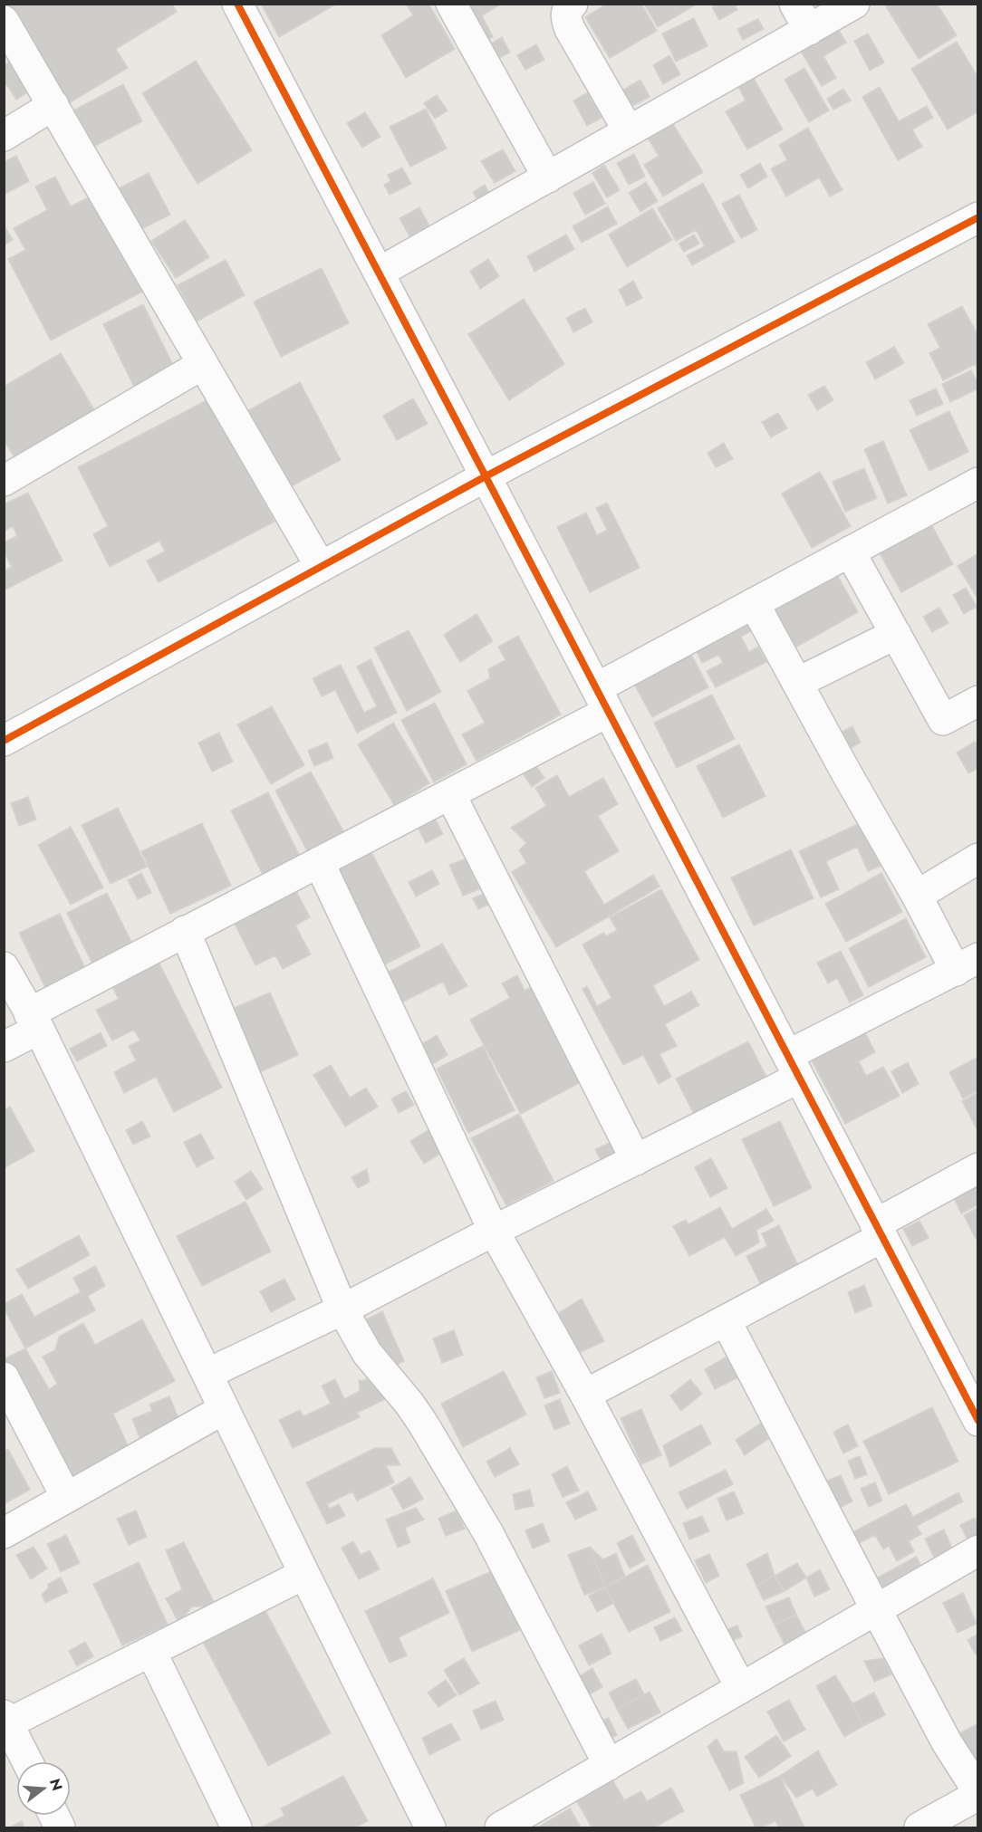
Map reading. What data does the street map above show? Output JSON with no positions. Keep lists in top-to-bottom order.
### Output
{
  "north": "right"
}
